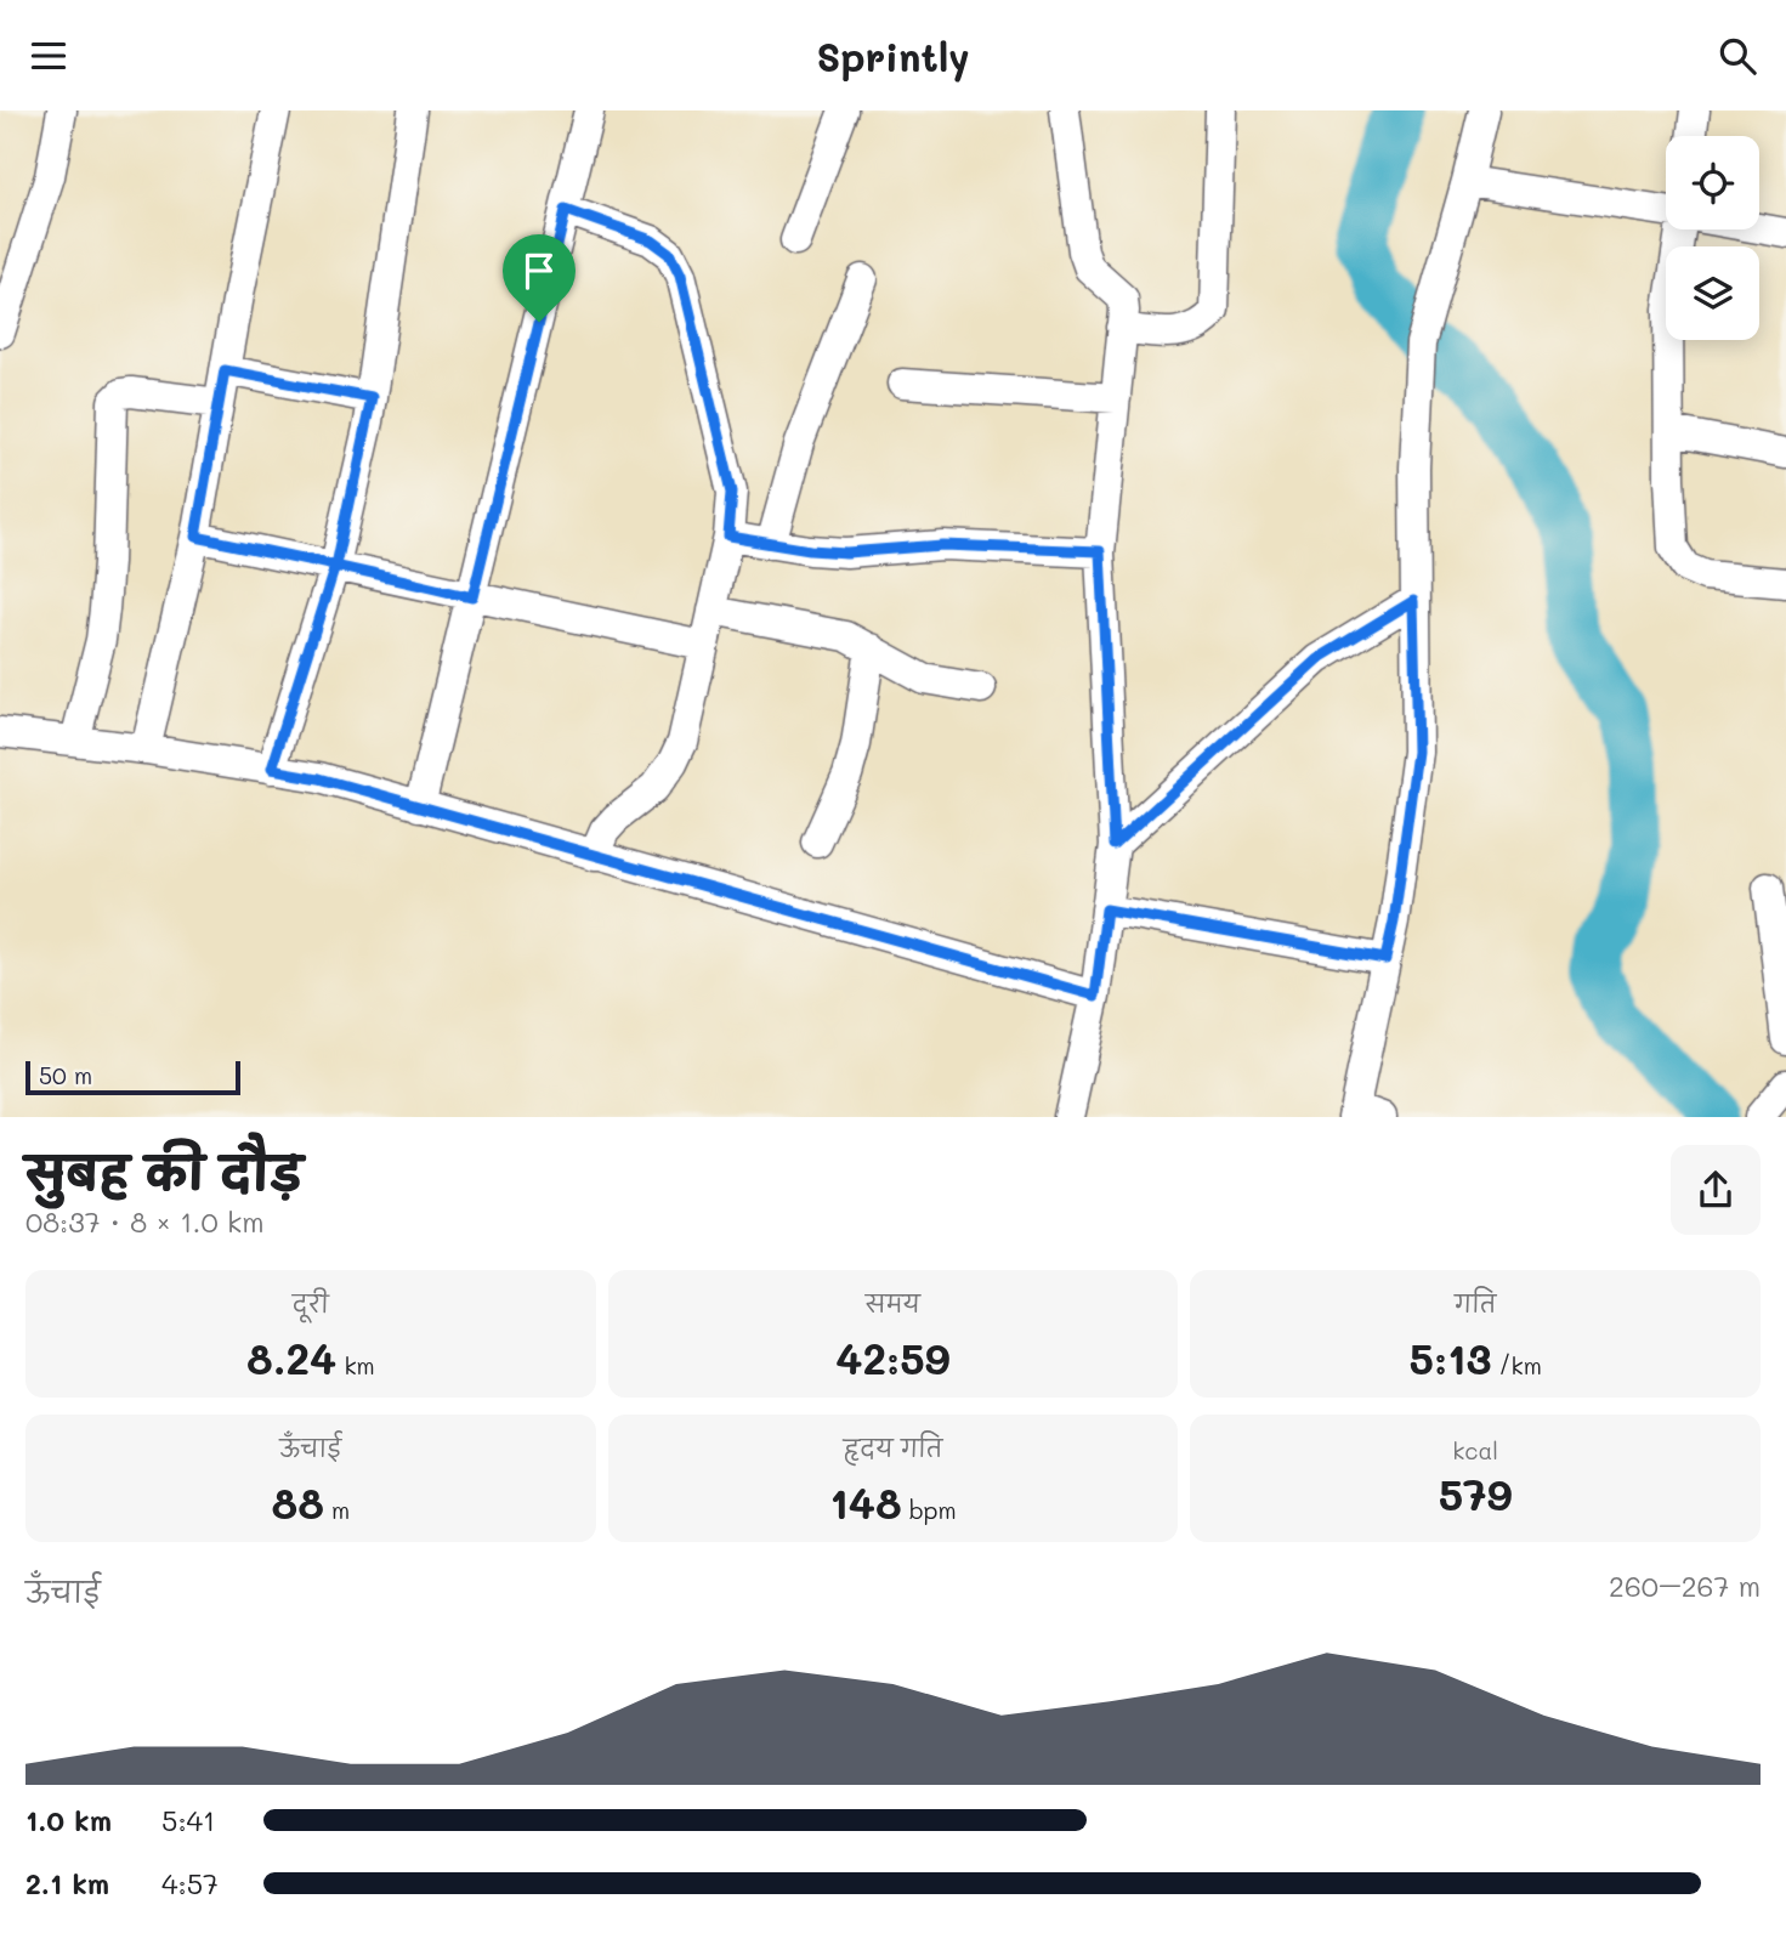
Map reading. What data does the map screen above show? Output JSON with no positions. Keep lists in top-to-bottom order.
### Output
{
  "scale_bar": "50 m",
  "page": {
    "header": "Sprintly",
    "scale": "50 m",
    "heading": ["सुबह की दौड़", "08:37 · 8 × 1.0 km"],
    "stats": [
      ["दूरी", "8.24 km"],
      ["समय", "42:59"],
      ["गति", "5:13 /km"],
      ["ऊँचाई", "88 m"],
      ["हृदय गति", "148 bpm"],
      ["kcal", "579"]
    ],
    "chart": ["ऊँचाई", "260–267 m"],
    "list": [
      {
        "name": "1.0 km",
        "note": "5:41"
      },
      {
        "name": "2.1 km",
        "note": "4:57"
      }
    ]
  }
}
